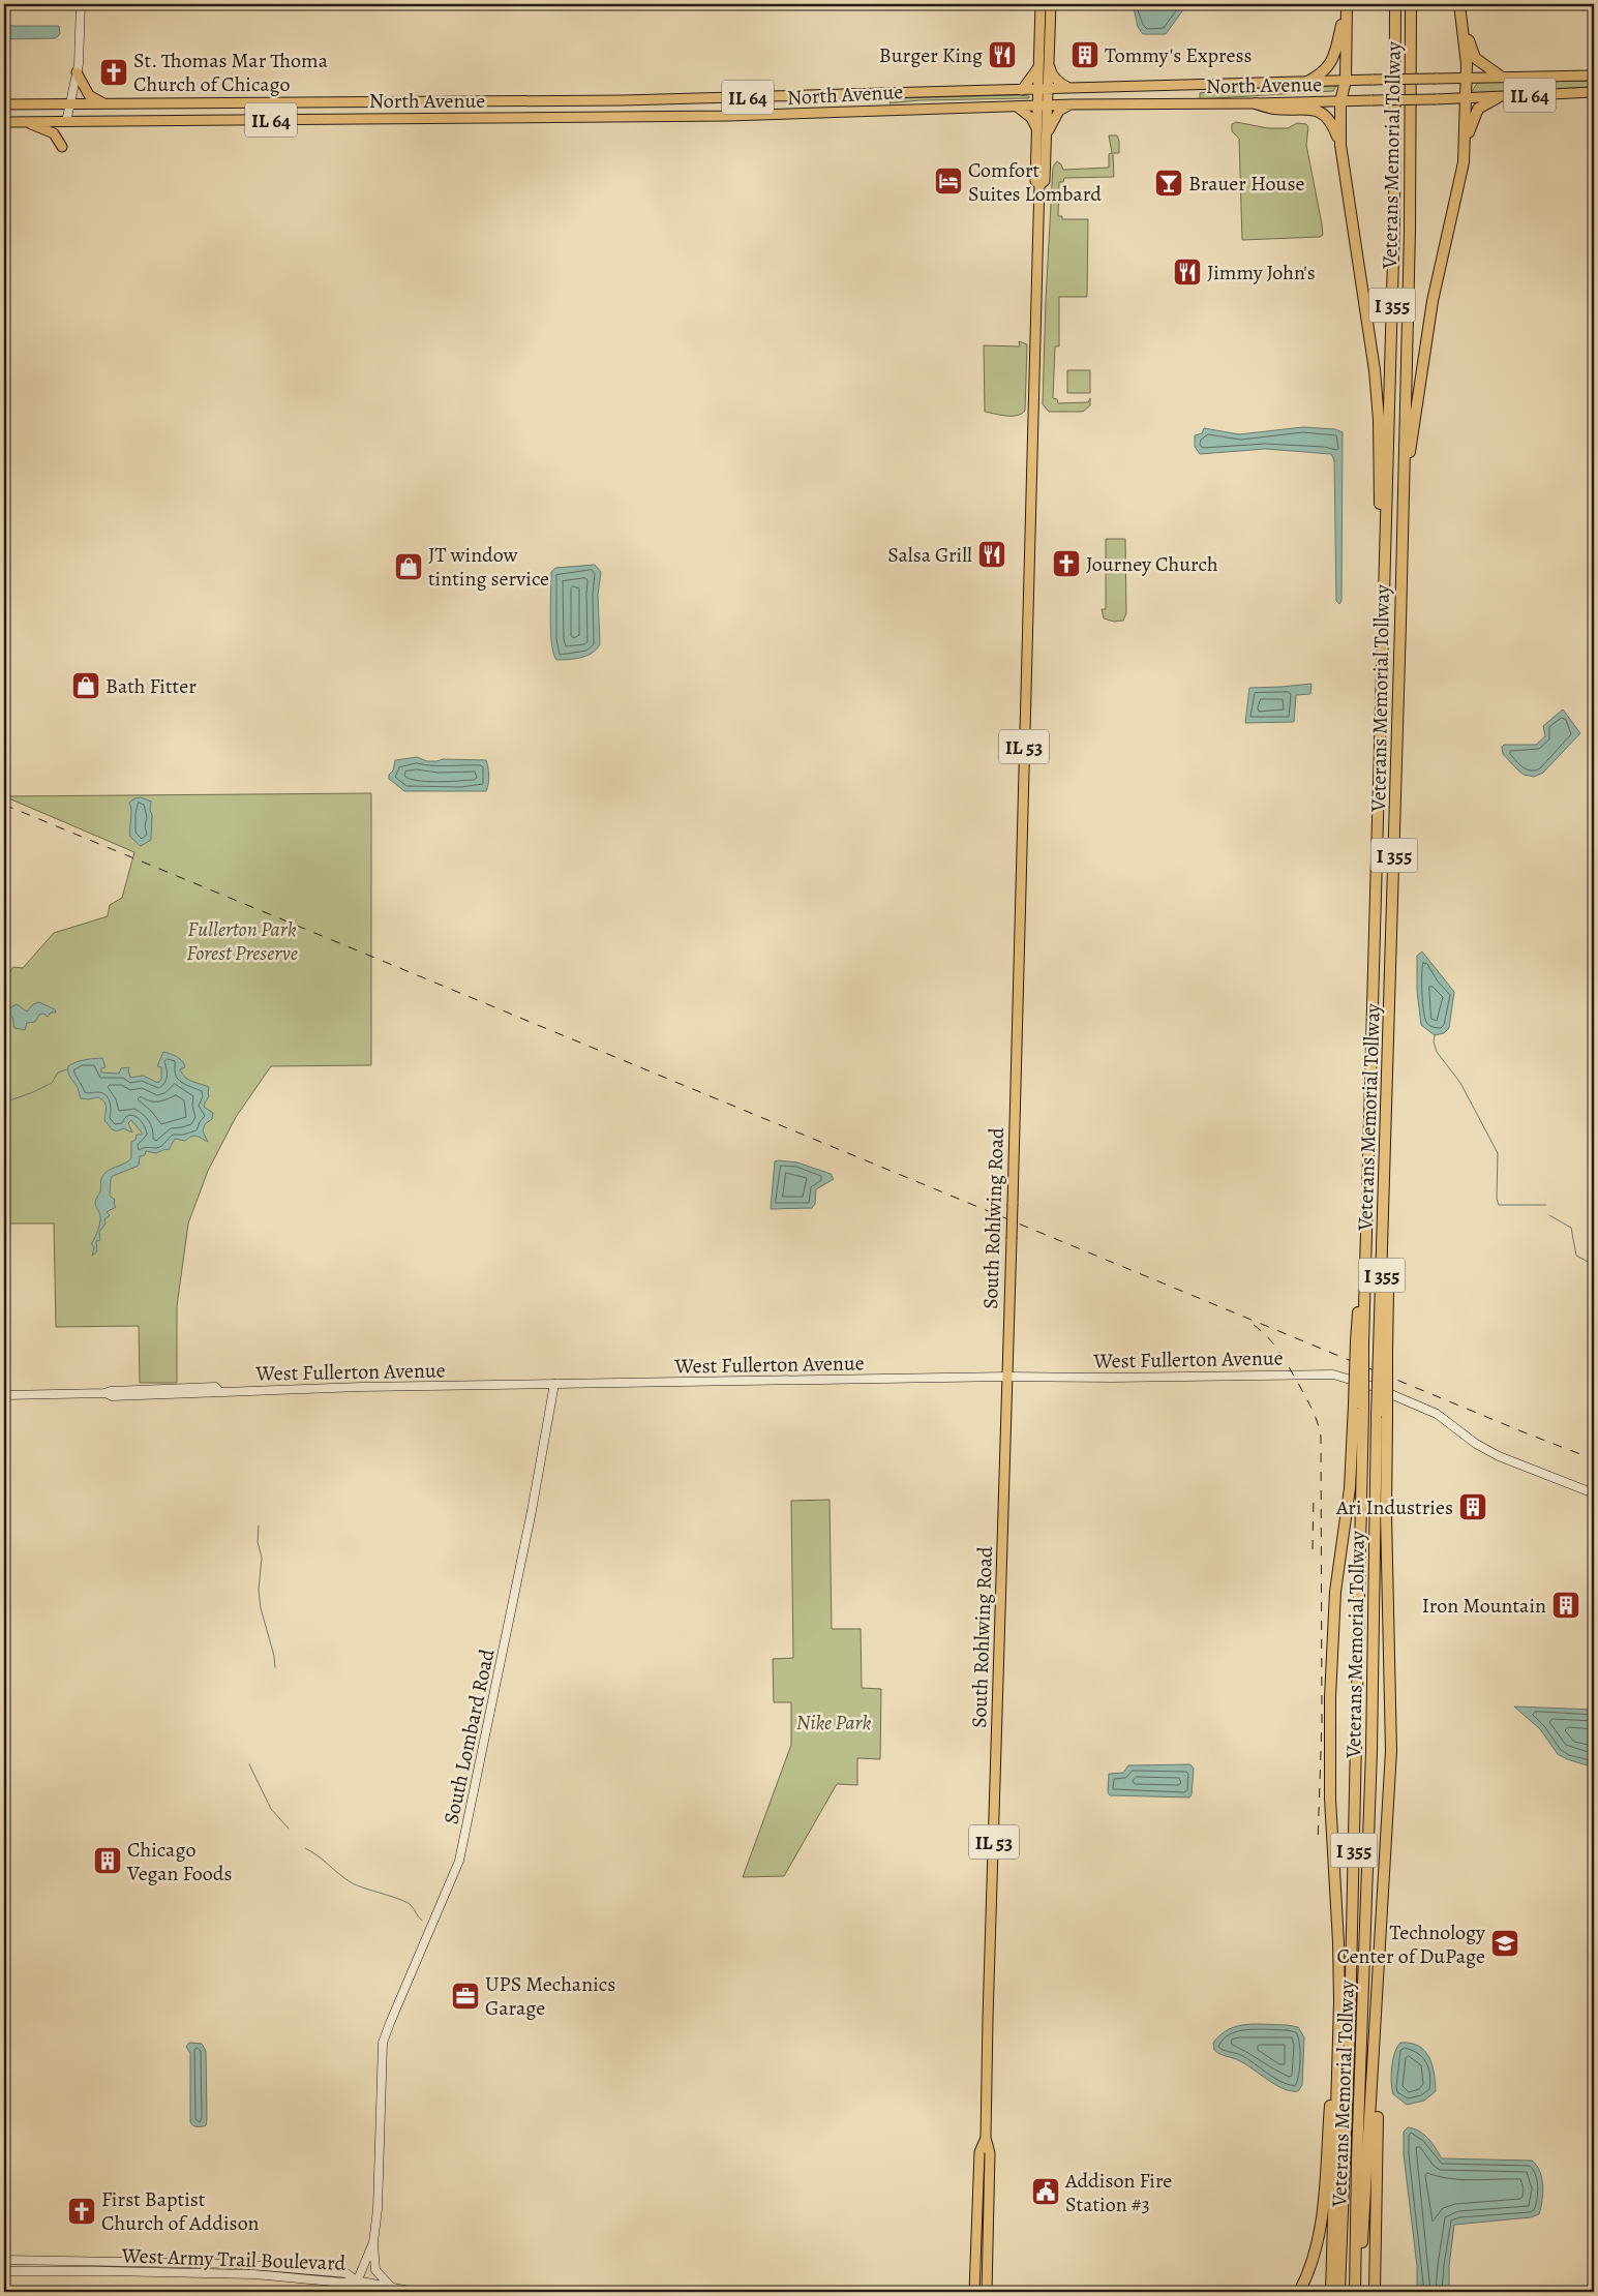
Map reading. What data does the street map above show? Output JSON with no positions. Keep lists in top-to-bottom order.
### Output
{
  "streets": {
    "highway": ["Veterans Memorial Tollway", "I 355"],
    "main road": [
      "North Avenue",
      "IL 64",
      "IL 53",
      "South Rohlwing Road"
    ],
    "street": ["West Fullerton Avenue", "South Lombard Road", "West Army Trail Boulevard"]
  },
  "crossings": [
    ["North Avenue", "IL 53"],
    ["IL 53", "South Rohlwing Road"],
    ["South Rohlwing Road", "West Fullerton Avenue"],
    ["West Fullerton Avenue", "South Lombard Road"],
    ["South Lombard Road", "West Army Trail Boulevard"]
  ],
  "parks": ["Fullerton Park Forest Preserve", "Nike Park"],
  "places": {
    "restaurant": ["Burger King", "Jimmy John's", "Salsa Grill"],
    "building": [
      "Tommy's Express",
      "Ari Industries",
      "Iron Mountain",
      "Chicago Vegan Foods"
    ],
    "church": ["St. Thomas Mar Thoma Church of Chicago", "Journey Church", "First Baptist Church of Addison"],
    "hotel": ["Comfort Suites Lombard"],
    "bar": ["Brauer House"],
    "shop": ["JT window tinting service", "Bath Fitter"],
    "school or university": ["Technology Center of DuPage"],
    "office": ["UPS Mechanics Garage"],
    "public building": ["Addison Fire Station #3"]
  }
}
